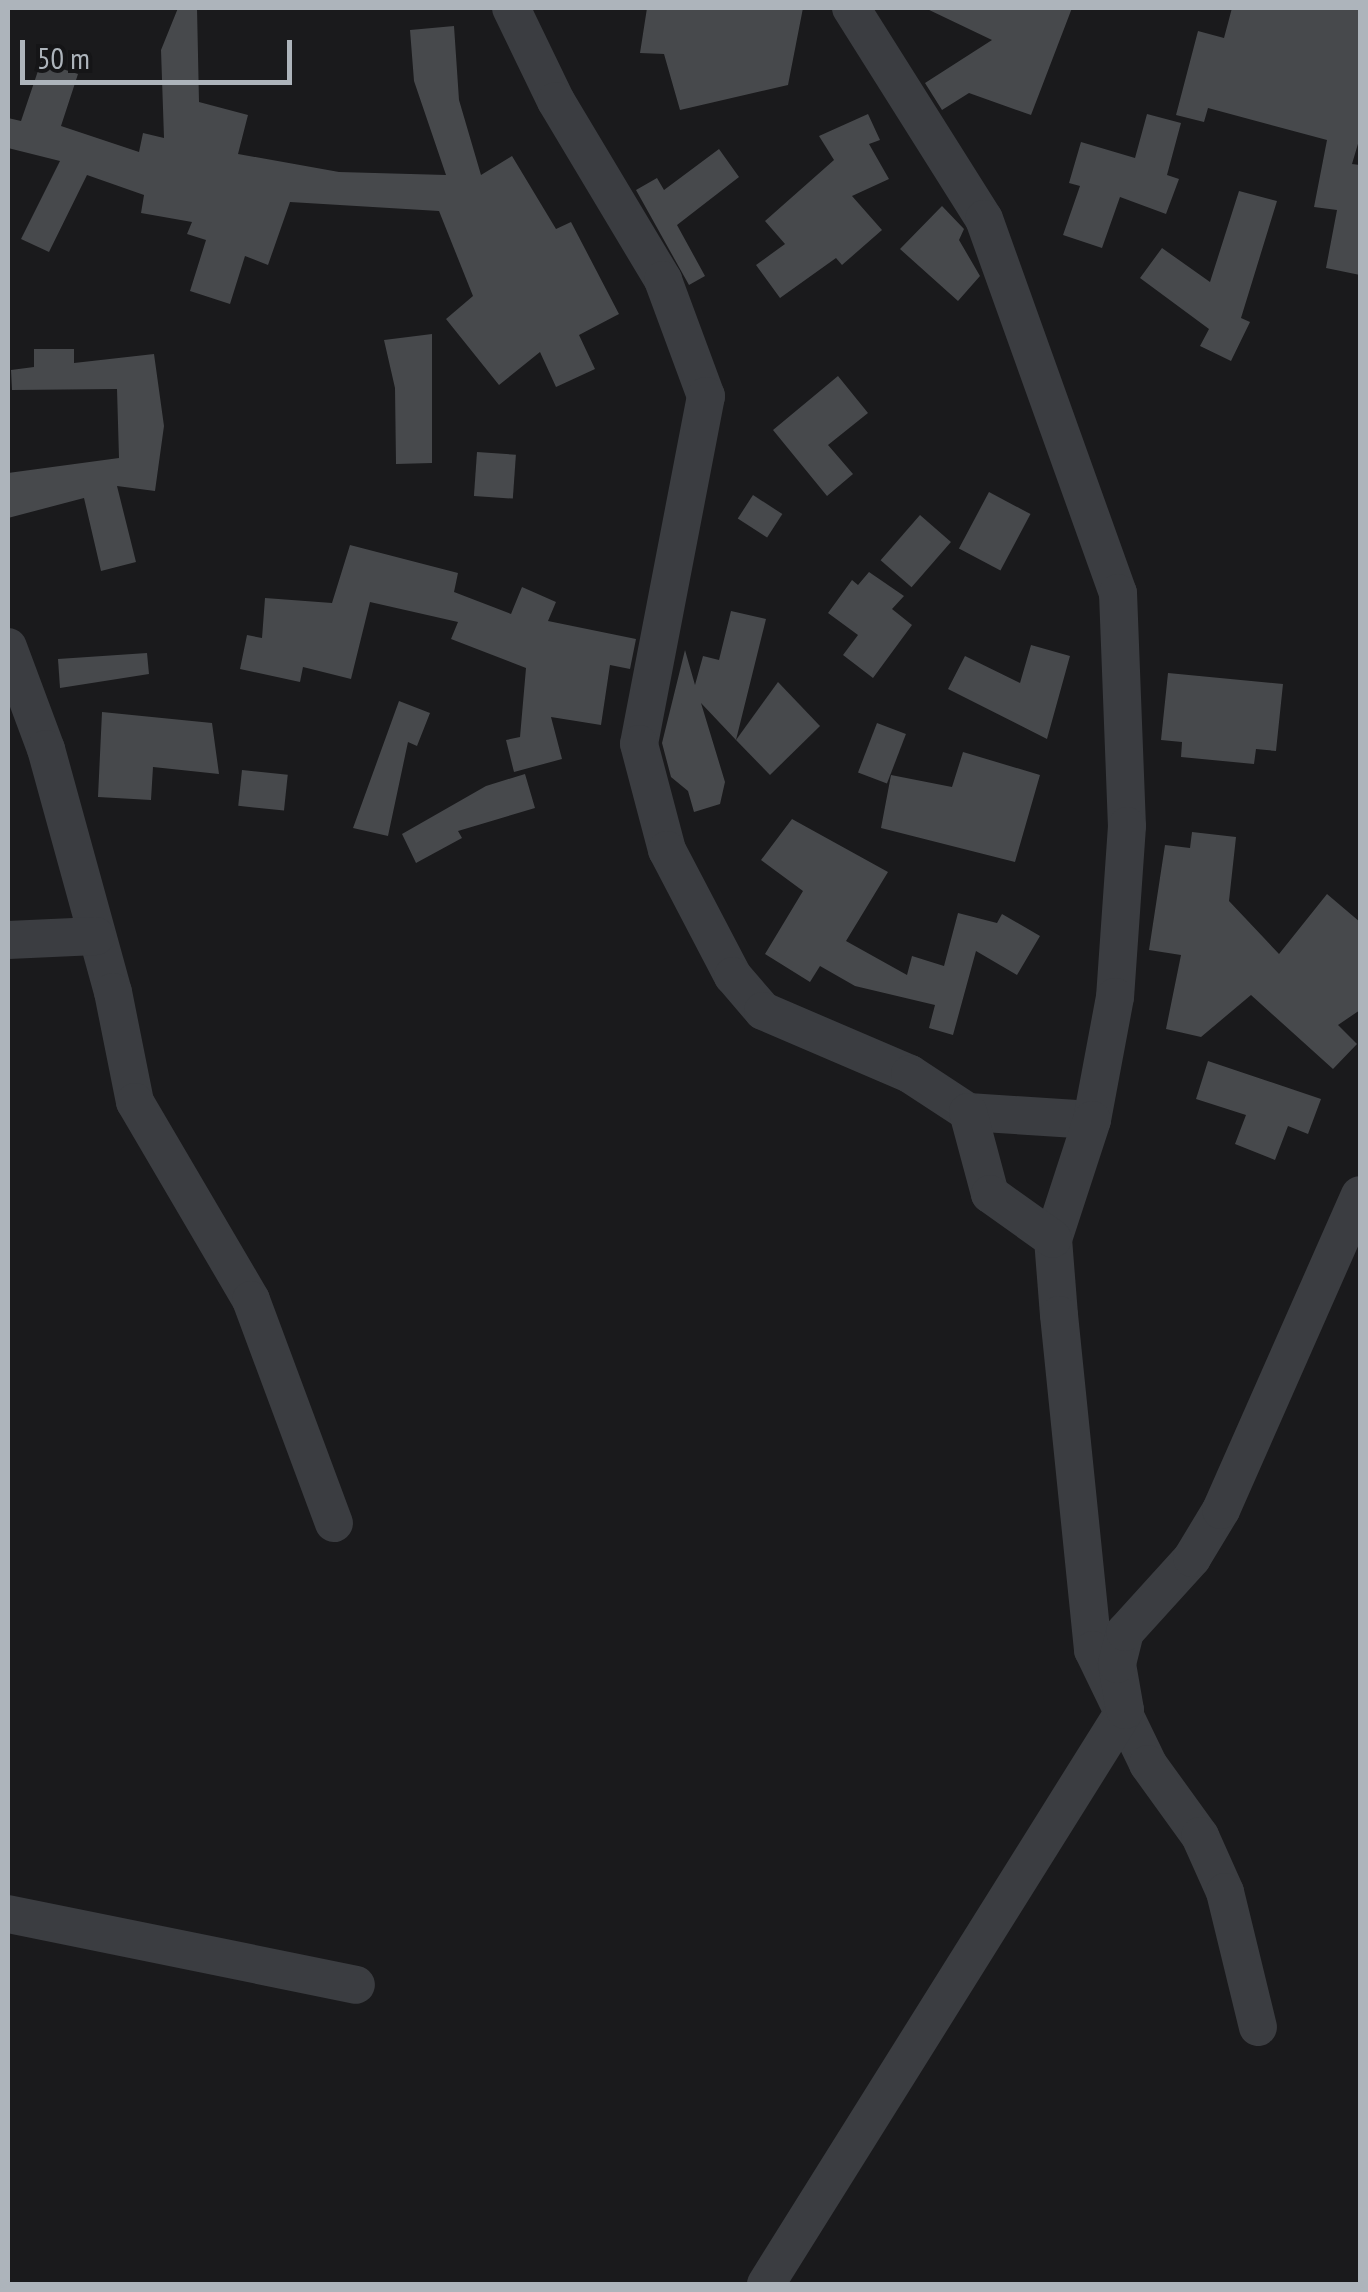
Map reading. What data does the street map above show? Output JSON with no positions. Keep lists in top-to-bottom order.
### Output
{
  "scale_bar": "50 m"
}
